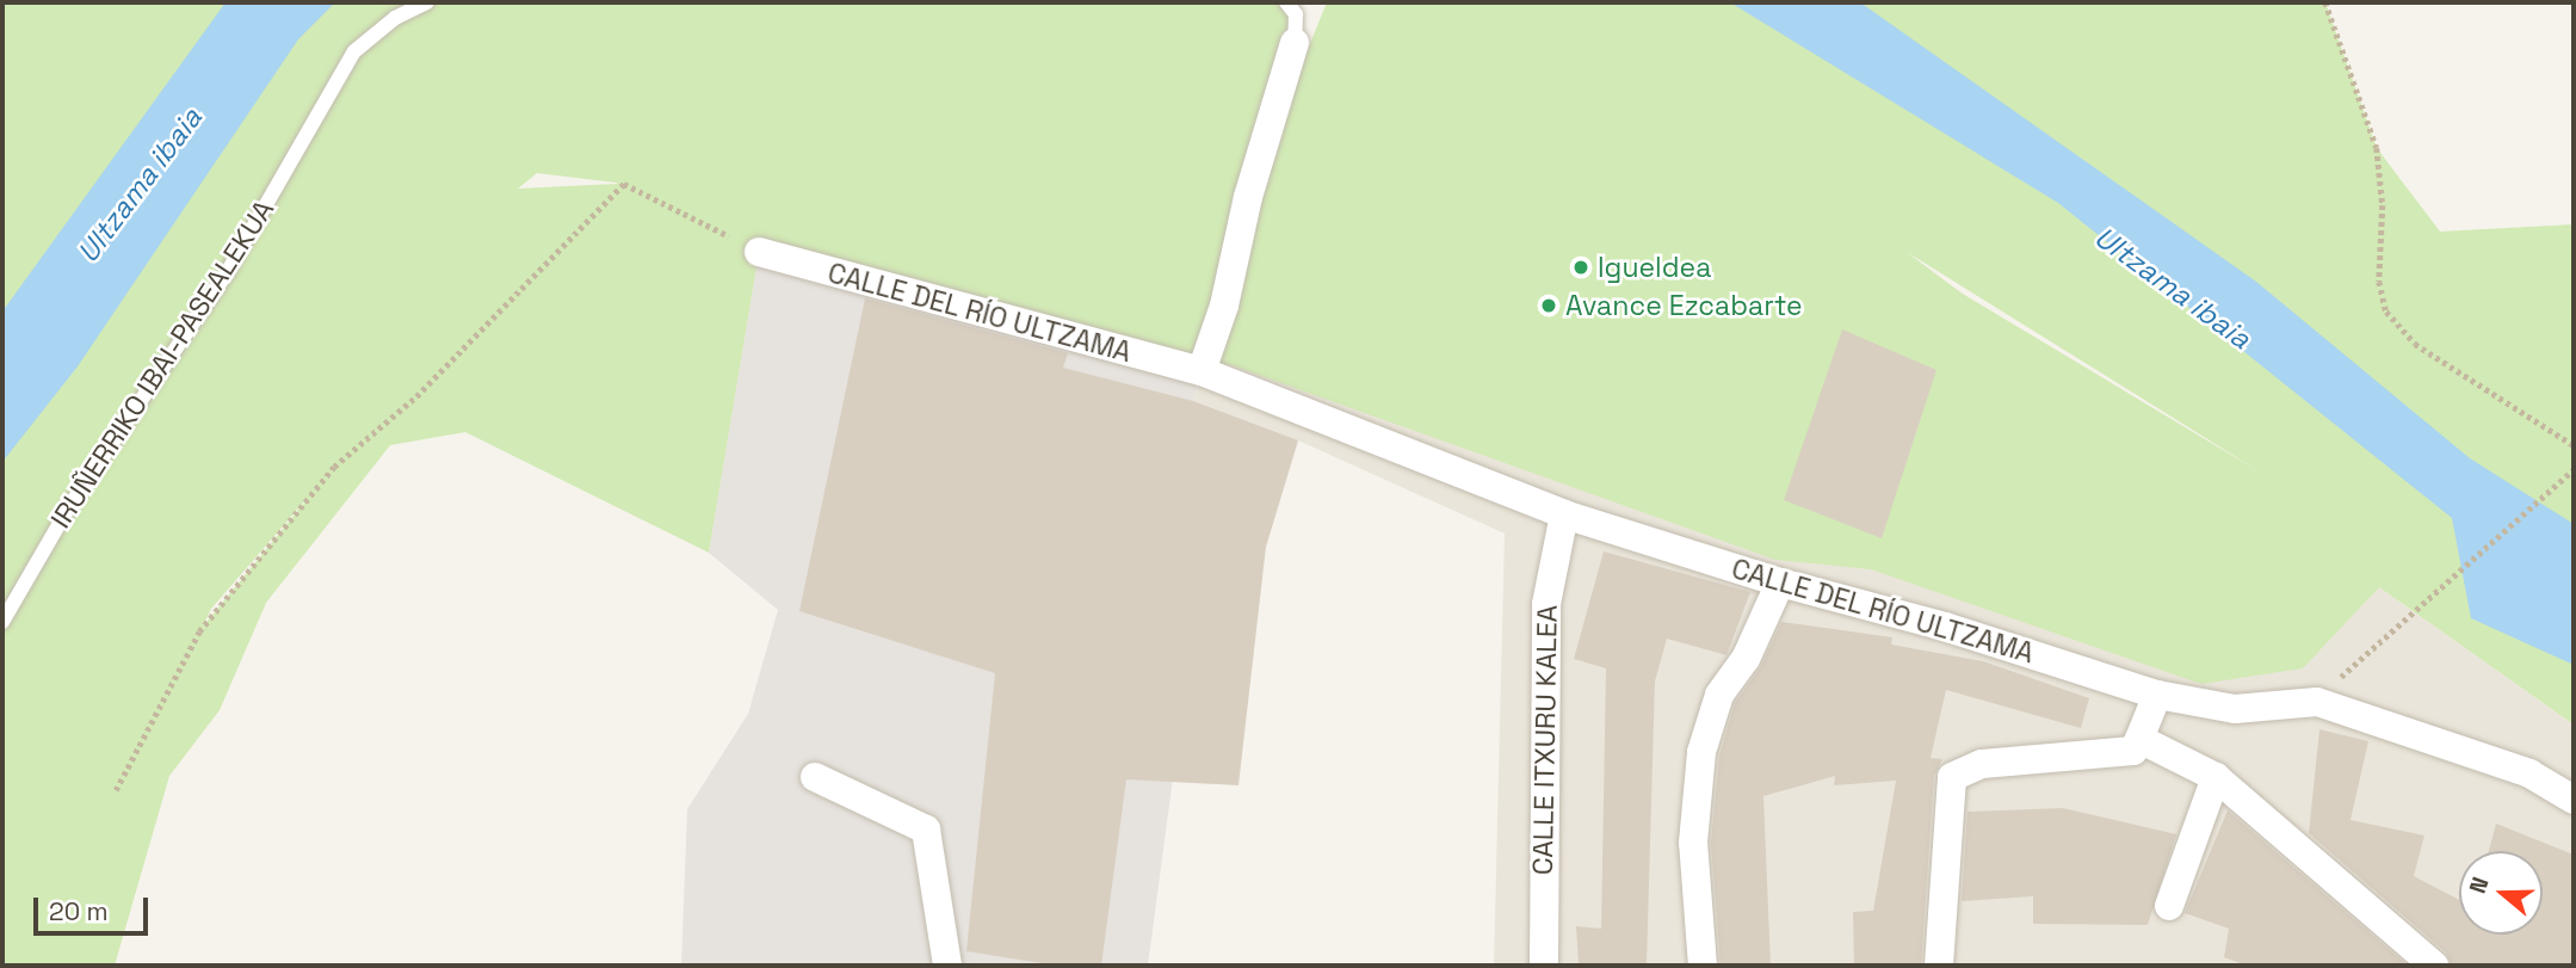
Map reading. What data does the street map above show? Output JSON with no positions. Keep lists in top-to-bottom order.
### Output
{
  "streets": {
    "street": ["CALLE DEL RÍO ULTZAMA", "CALLE ITXURU KALEA"],
    "lane": ["IRUÑERRIKO IBAI-PASEALEKUA"]
  },
  "crossings": [
    ["CALLE DEL RÍO ULTZAMA", "CALLE ITXURU KALEA"]
  ],
  "water": ["Ultzama ibaia"],
  "places": ["Igueldea", "Avance Ezcabarte"],
  "scale_bar": "20 m",
  "north": "left"
}
